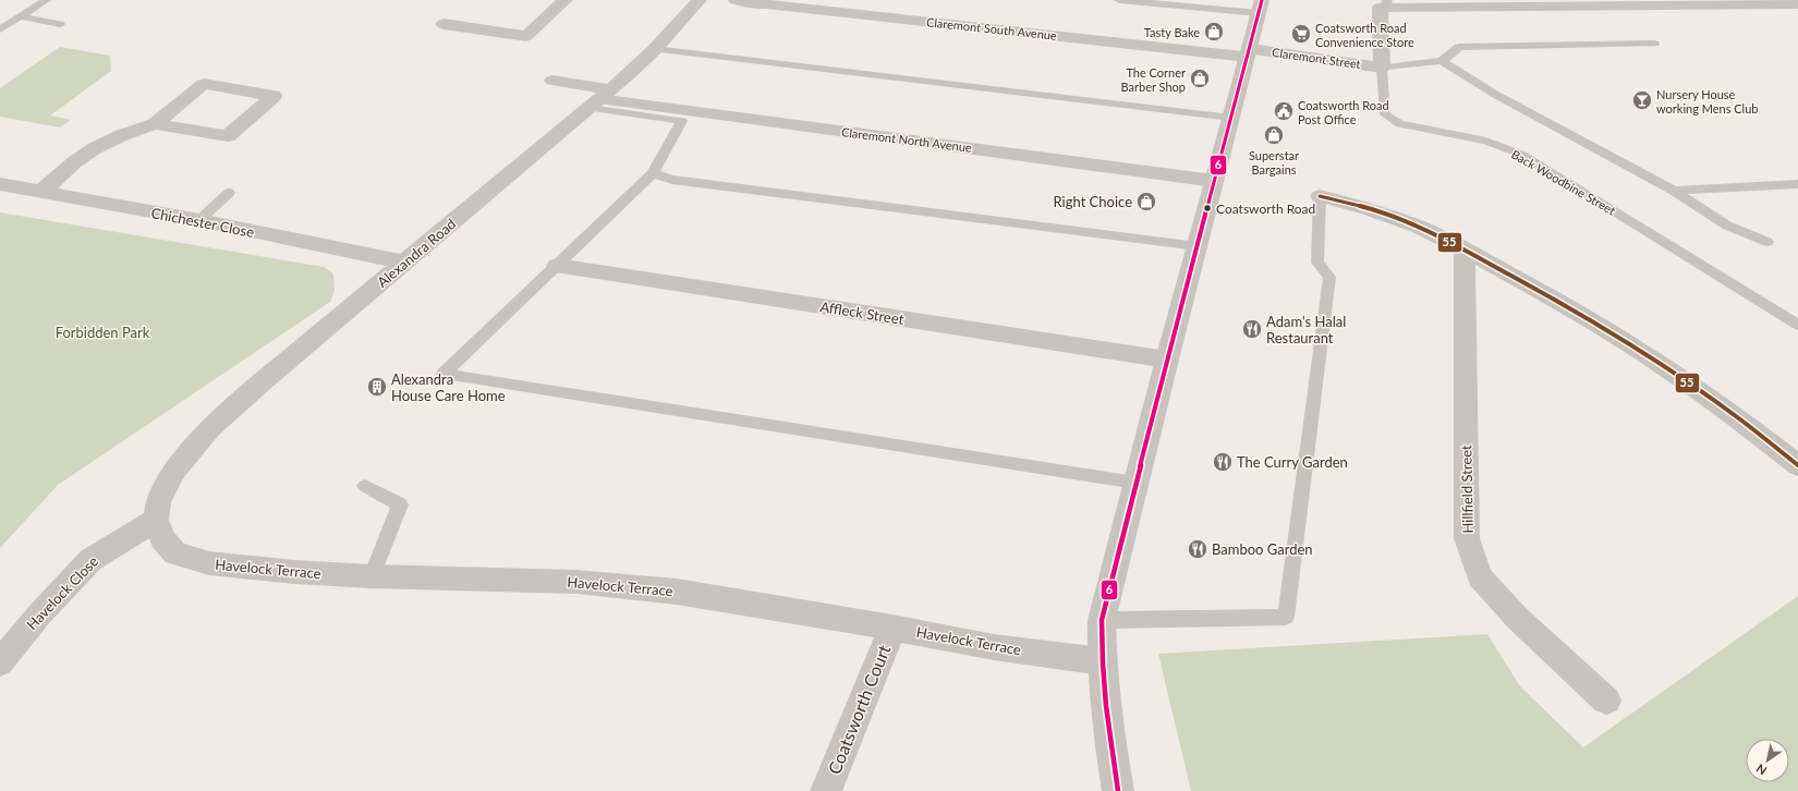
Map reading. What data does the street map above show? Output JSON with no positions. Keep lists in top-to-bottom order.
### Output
{
  "streets": {
    "street": [
      "Claremont South Avenue",
      "Claremont Street",
      "Claremont North Avenue",
      "Back Woodbine Street",
      "Chichester Close",
      "Alexandra Road",
      "Affleck Street",
      "Hillfield Street",
      "Havelock Terrace",
      "Havelock Close",
      "Coatsworth Court"
    ]
  },
  "crossings": [
    ["Claremont South Avenue", "Claremont Street"],
    ["Claremont Street", "Back Woodbine Street"],
    ["Claremont North Avenue", "Alexandra Road"],
    ["Chichester Close", "Alexandra Road"],
    ["Alexandra Road", "Havelock Terrace"],
    ["Alexandra Road", "Havelock Close"],
    ["Havelock Terrace", "Havelock Close"],
    ["Havelock Terrace", "Coatsworth Court"]
  ],
  "parks": ["Forbidden Park"],
  "places": {
    "shop": [
      "Tasty Bake",
      "The Corner Barber Shop",
      "Superstar Bargains",
      "Right Choice"
    ],
    "supermarket": ["Coatsworth Road Convenience Store"],
    "bar": ["Nursery House working Mens Club"],
    "public building": ["Coatsworth Road Post Office"],
    "other": ["Coatsworth Road"],
    "restaurant": ["Adam's Halal Restaurant", "The Curry Garden", "Bamboo Garden"],
    "building": ["Alexandra House Care Home"]
  },
  "lines": ["transit line 6", "transit line 55"],
  "north": "bottom left"
}
